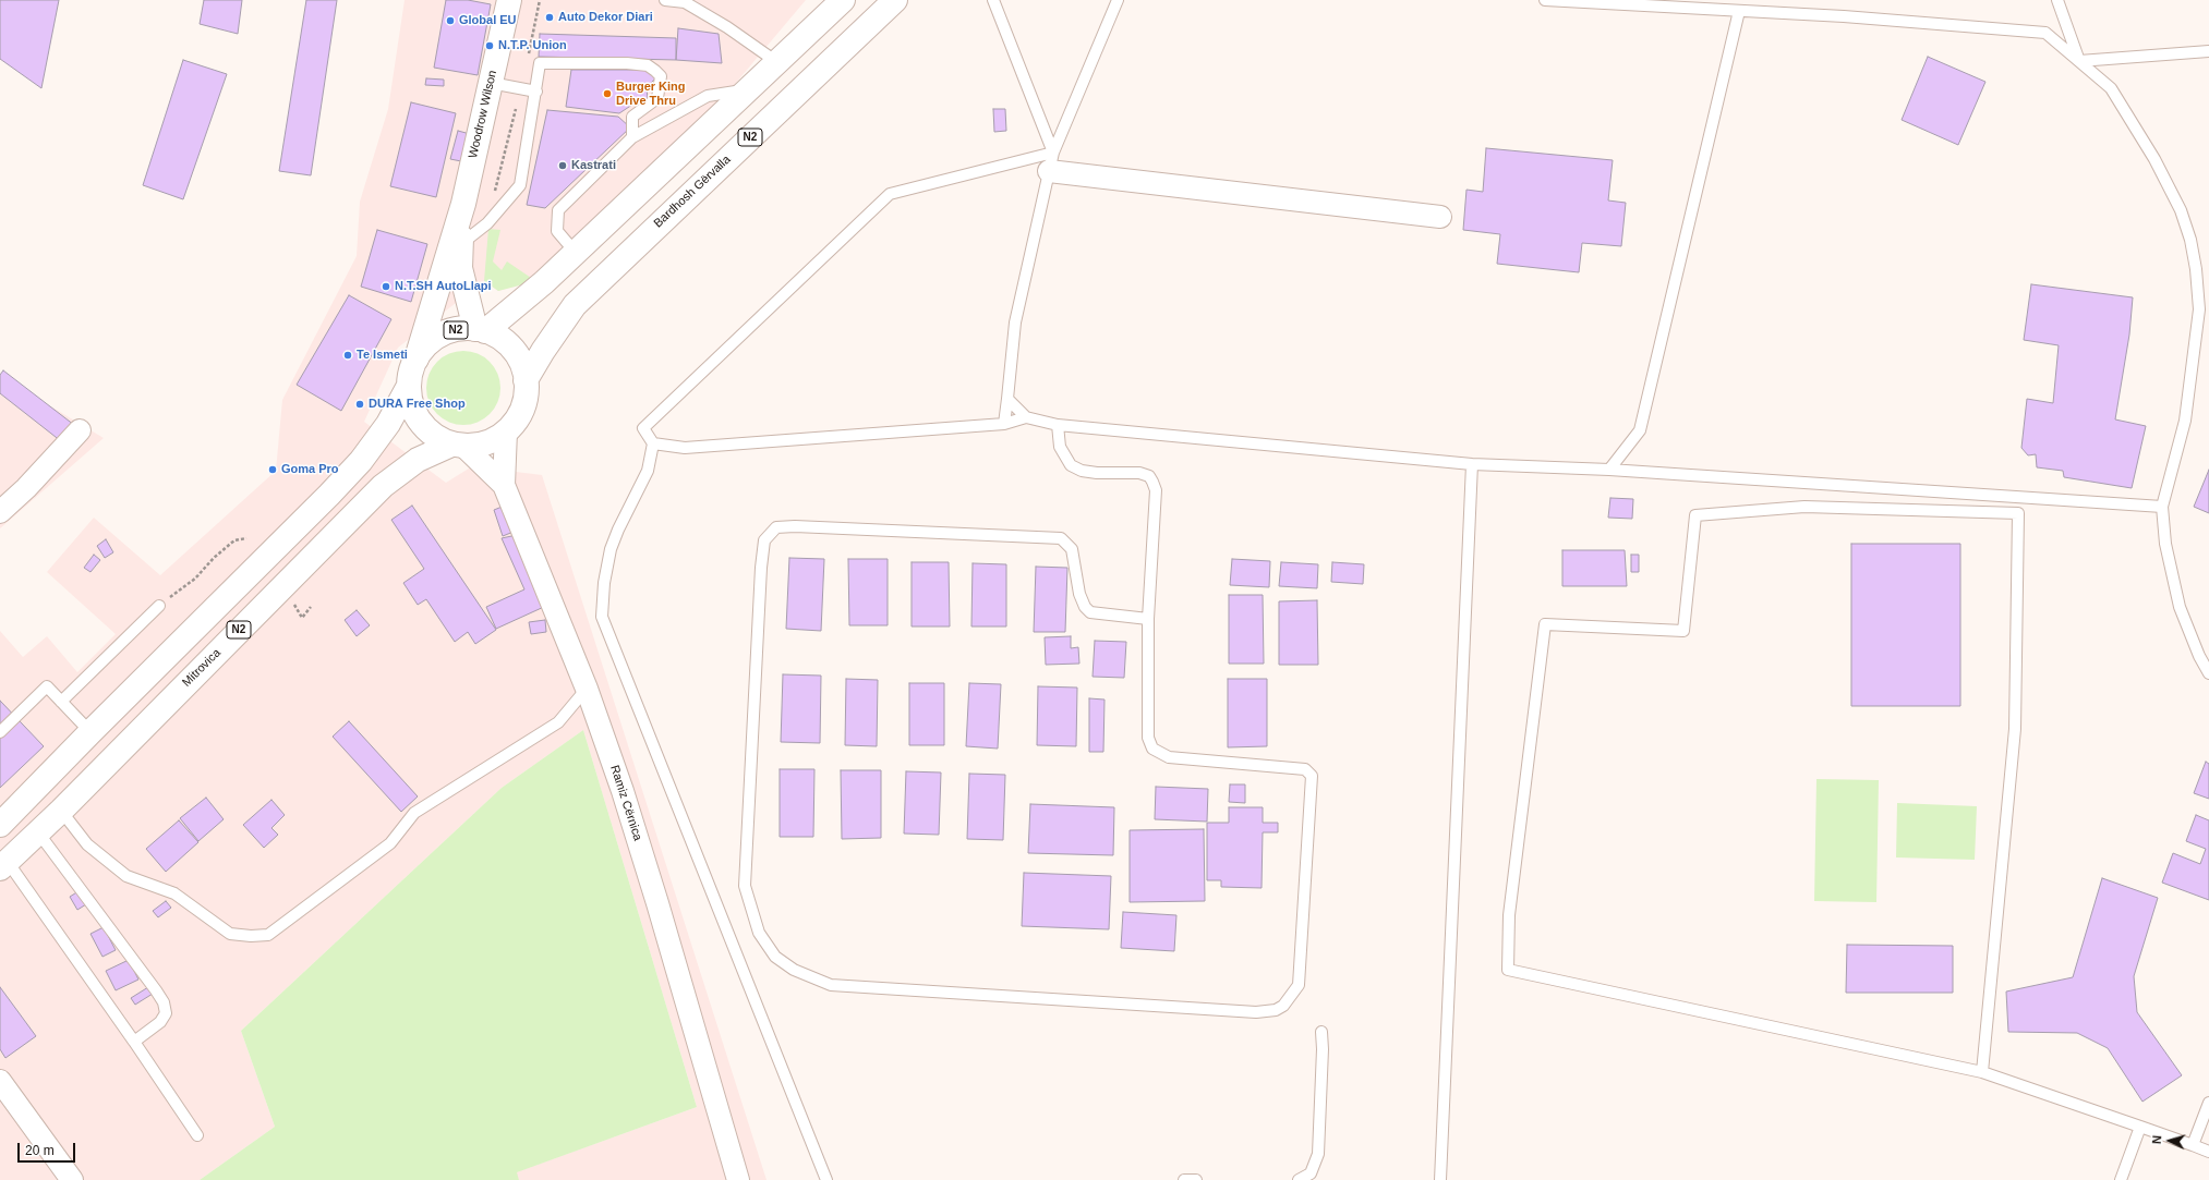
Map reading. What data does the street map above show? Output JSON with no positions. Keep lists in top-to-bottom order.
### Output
{
  "streets": {
    "main road": [
      "Woodrow Wilson",
      "N2",
      "Bardhosh Gërvalla",
      "Mitrovica"
    ],
    "street": ["Ramiz Cërnica"]
  },
  "crossings": [
    ["N2", "Bardhosh Gërvalla"],
    ["N2", "Mitrovica"],
    ["N2", "Ramiz Cërnica"],
    ["Bardhosh Gërvalla", "Mitrovica"],
    ["Bardhosh Gërvalla", "Ramiz Cërnica"],
    ["Mitrovica", "Ramiz Cërnica"]
  ],
  "places": [
    "Auto Dekor Diari",
    "Global EU",
    "N.T.P. Union",
    "Burger King Drive Thru",
    "Kastrati",
    "N.T.SH AutoLlapi",
    "Te Ismeti",
    "DURA Free Shop",
    "Goma Pro"
  ],
  "scale_bar": "20 m",
  "north": "left"
}
